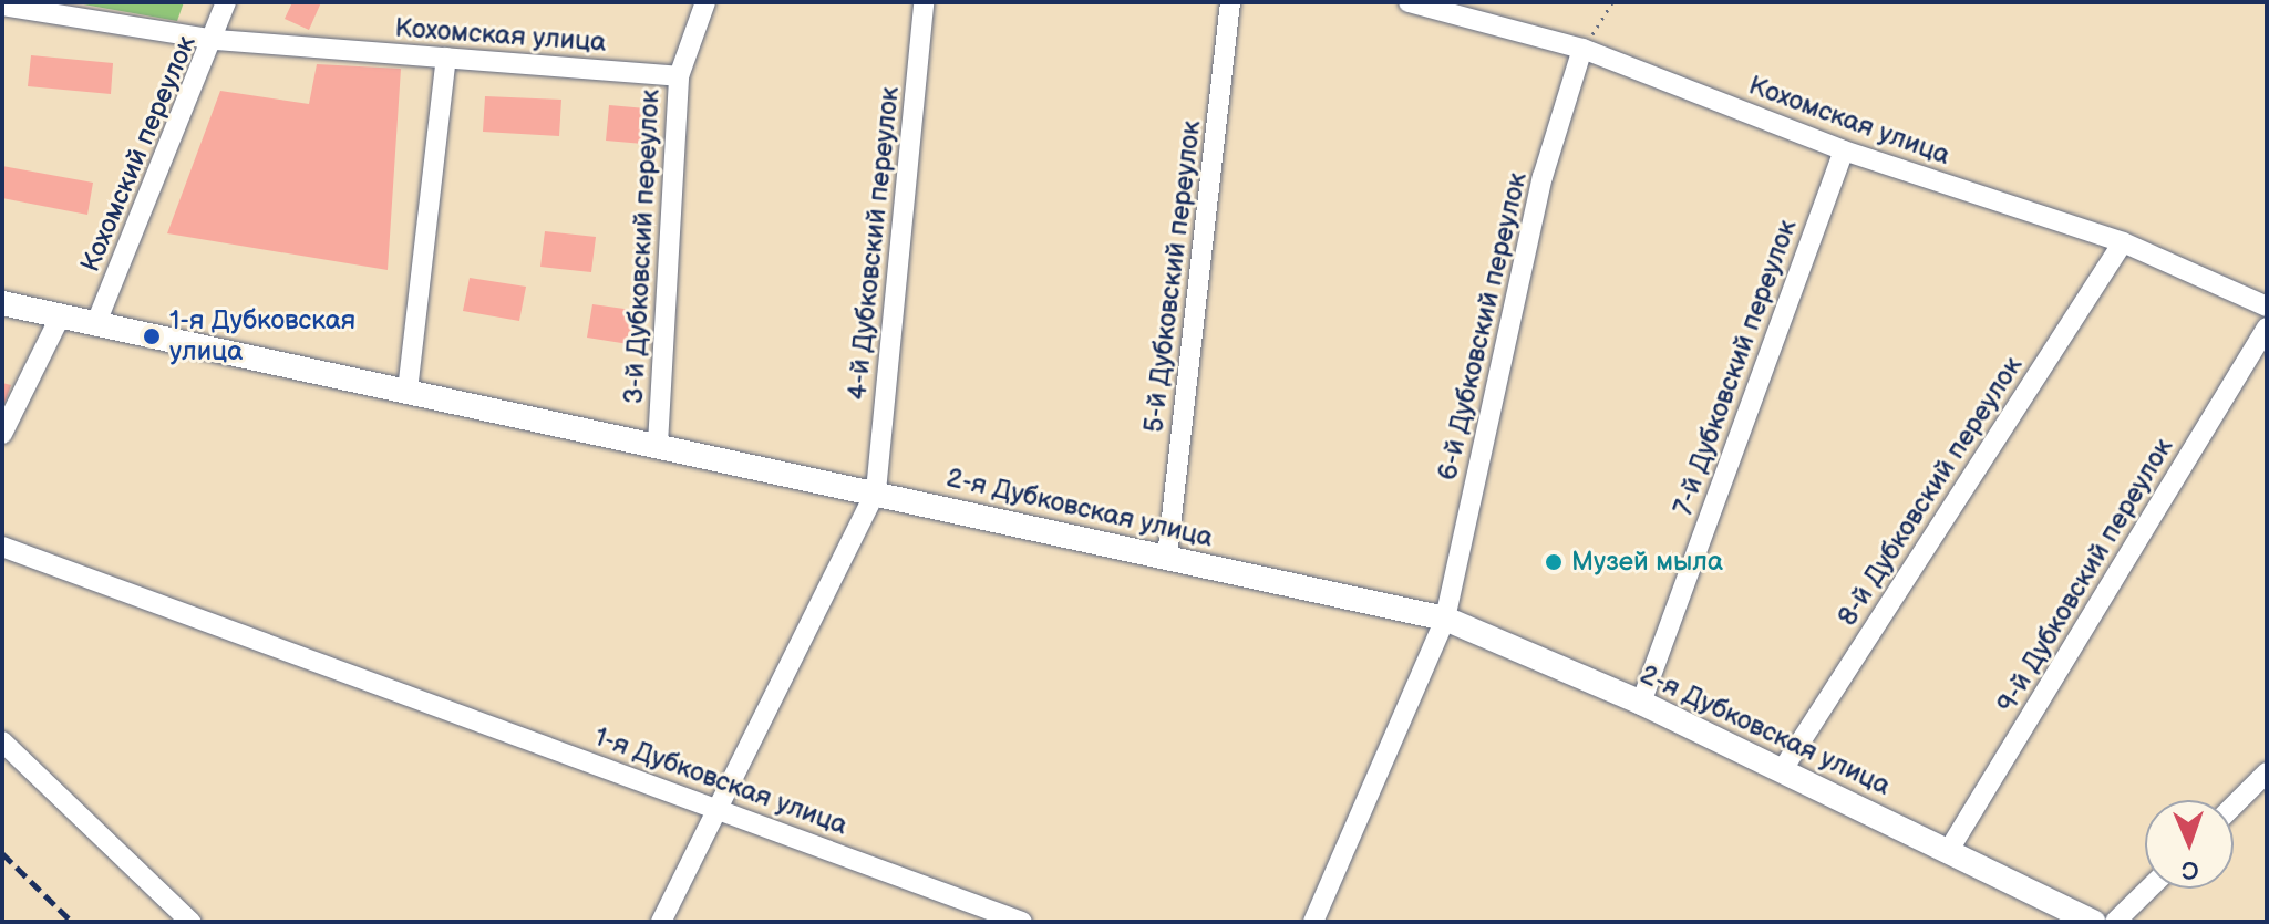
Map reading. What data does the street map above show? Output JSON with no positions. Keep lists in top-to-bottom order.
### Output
{
  "streets": {
    "main road": ["2-я Дубковская улица"],
    "street": [
      "Кохомская улица",
      "Кохомский переулок",
      "4-й Дубковский переулок",
      "3-й Дубковский переулок",
      "5-й Дубковский переулок",
      "6-й Дубковский переулок",
      "7-й Дубковский переулок",
      "8-й Дубковский переулок",
      "9-й Дубковский переулок",
      "1-я Дубковская улица"
    ]
  },
  "crossings": [
    ["Кохомская улица", "Кохомский переулок"],
    ["Кохомская улица", "3-й Дубковский переулок"],
    ["Кохомская улица", "6-й Дубковский переулок"],
    ["Кохомская улица", "7-й Дубковский переулок"],
    ["Кохомская улица", "8-й Дубковский переулок"],
    ["Кохомский переулок", "2-я Дубковская улица"],
    ["4-й Дубковский переулок", "2-я Дубковская улица"],
    ["3-й Дубковский переулок", "2-я Дубковская улица"],
    ["5-й Дубковский переулок", "2-я Дубковская улица"],
    ["6-й Дубковский переулок", "2-я Дубковская улица"],
    ["7-й Дубковский переулок", "2-я Дубковская улица"],
    ["8-й Дубковский переулок", "2-я Дубковская улица"],
    ["2-я Дубковская улица", "9-й Дубковский переулок"]
  ],
  "places": ["1-я Дубковская улица", "Музей мыла"],
  "north": "bottom"
}
